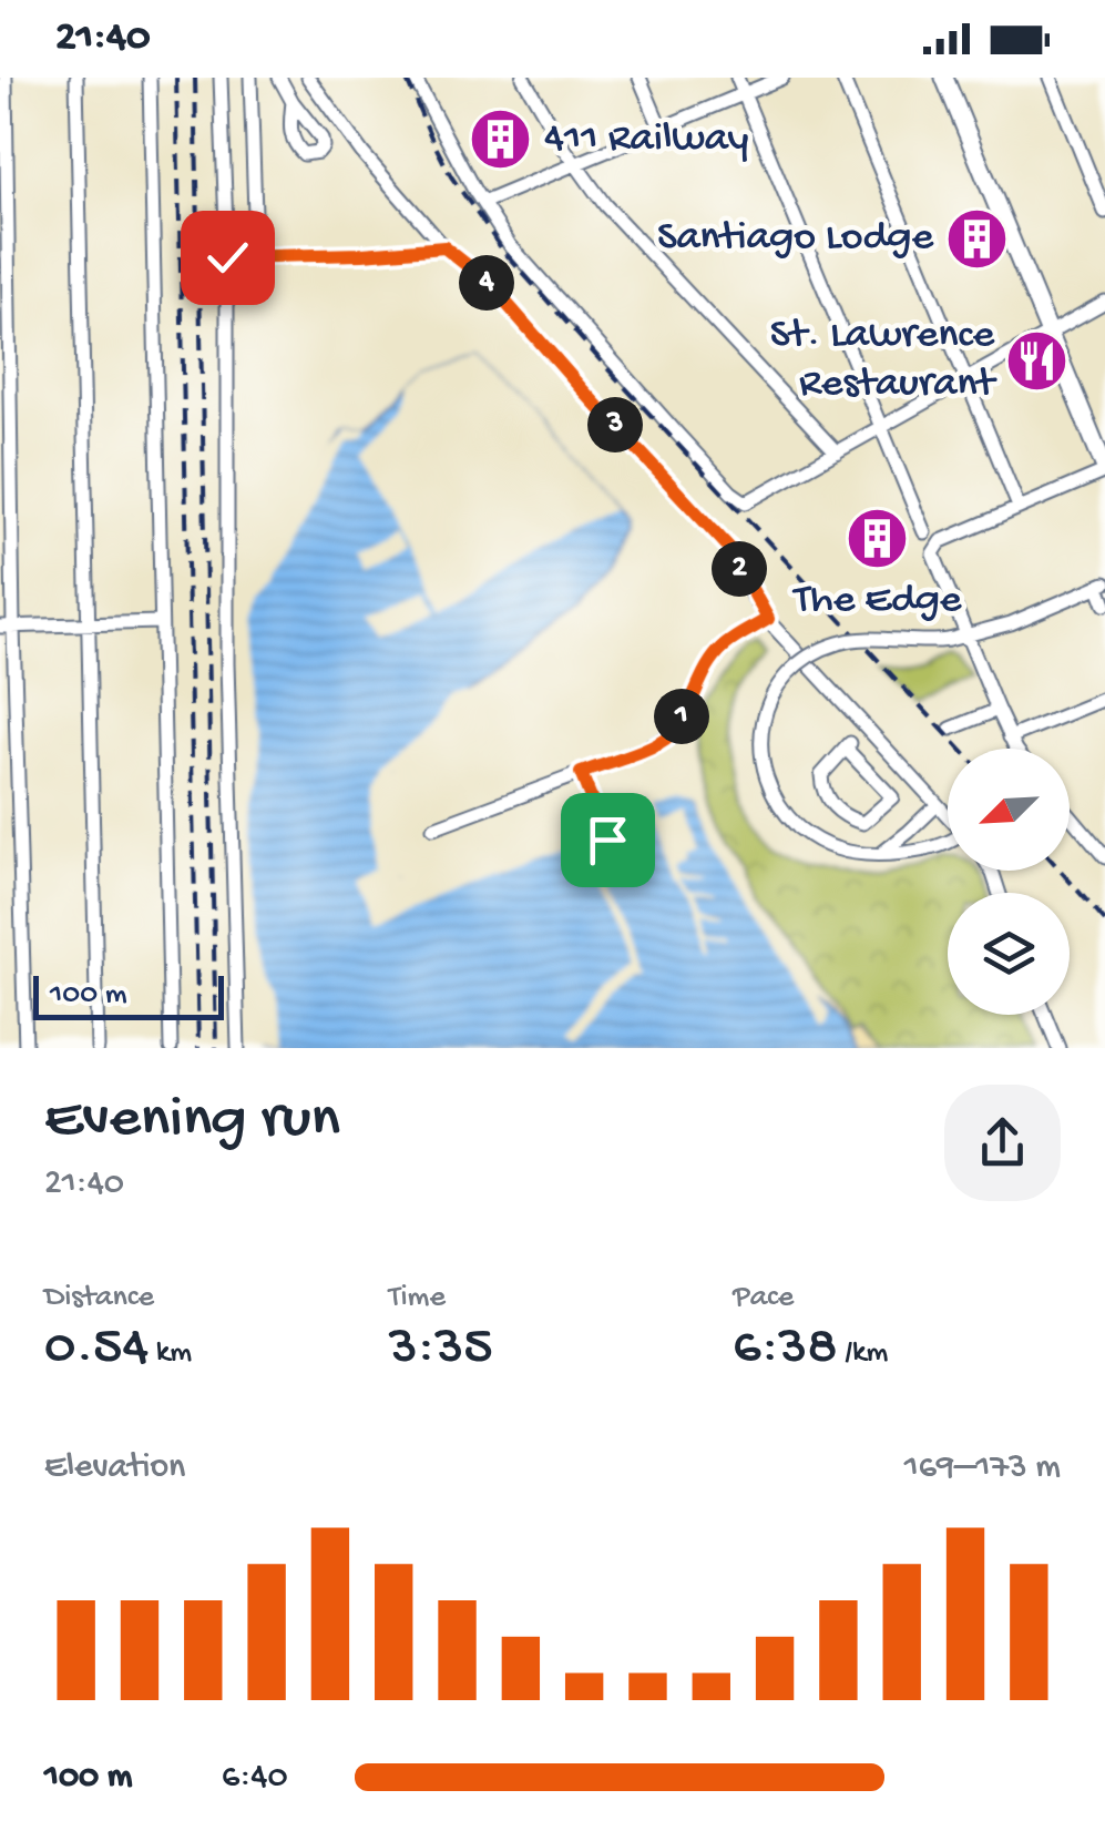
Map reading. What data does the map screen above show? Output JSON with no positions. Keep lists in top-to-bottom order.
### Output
{
  "places": {
    "building": ["411 Railway", "Santiago Lodge", "The Edge"],
    "restaurant": ["St. Lawrence Restaurant"]
  },
  "scale_bar": "100 m",
  "north": "bottom left",
  "page": {
    "status": "21:40",
    "pins": [
      "4",
      "3",
      "2",
      "1"
    ],
    "scale": "100 m",
    "heading": ["Evening run", "21:40"],
    "stats": [
      ["Distance", "0.54 km"],
      ["Time", "3:35"],
      ["Pace", "6:38 /km"]
    ],
    "chart": ["Elevation", "169–173 m"],
    "list": [
      {
        "name": "100 m",
        "note": "6:40"
      }
    ]
  }
}
